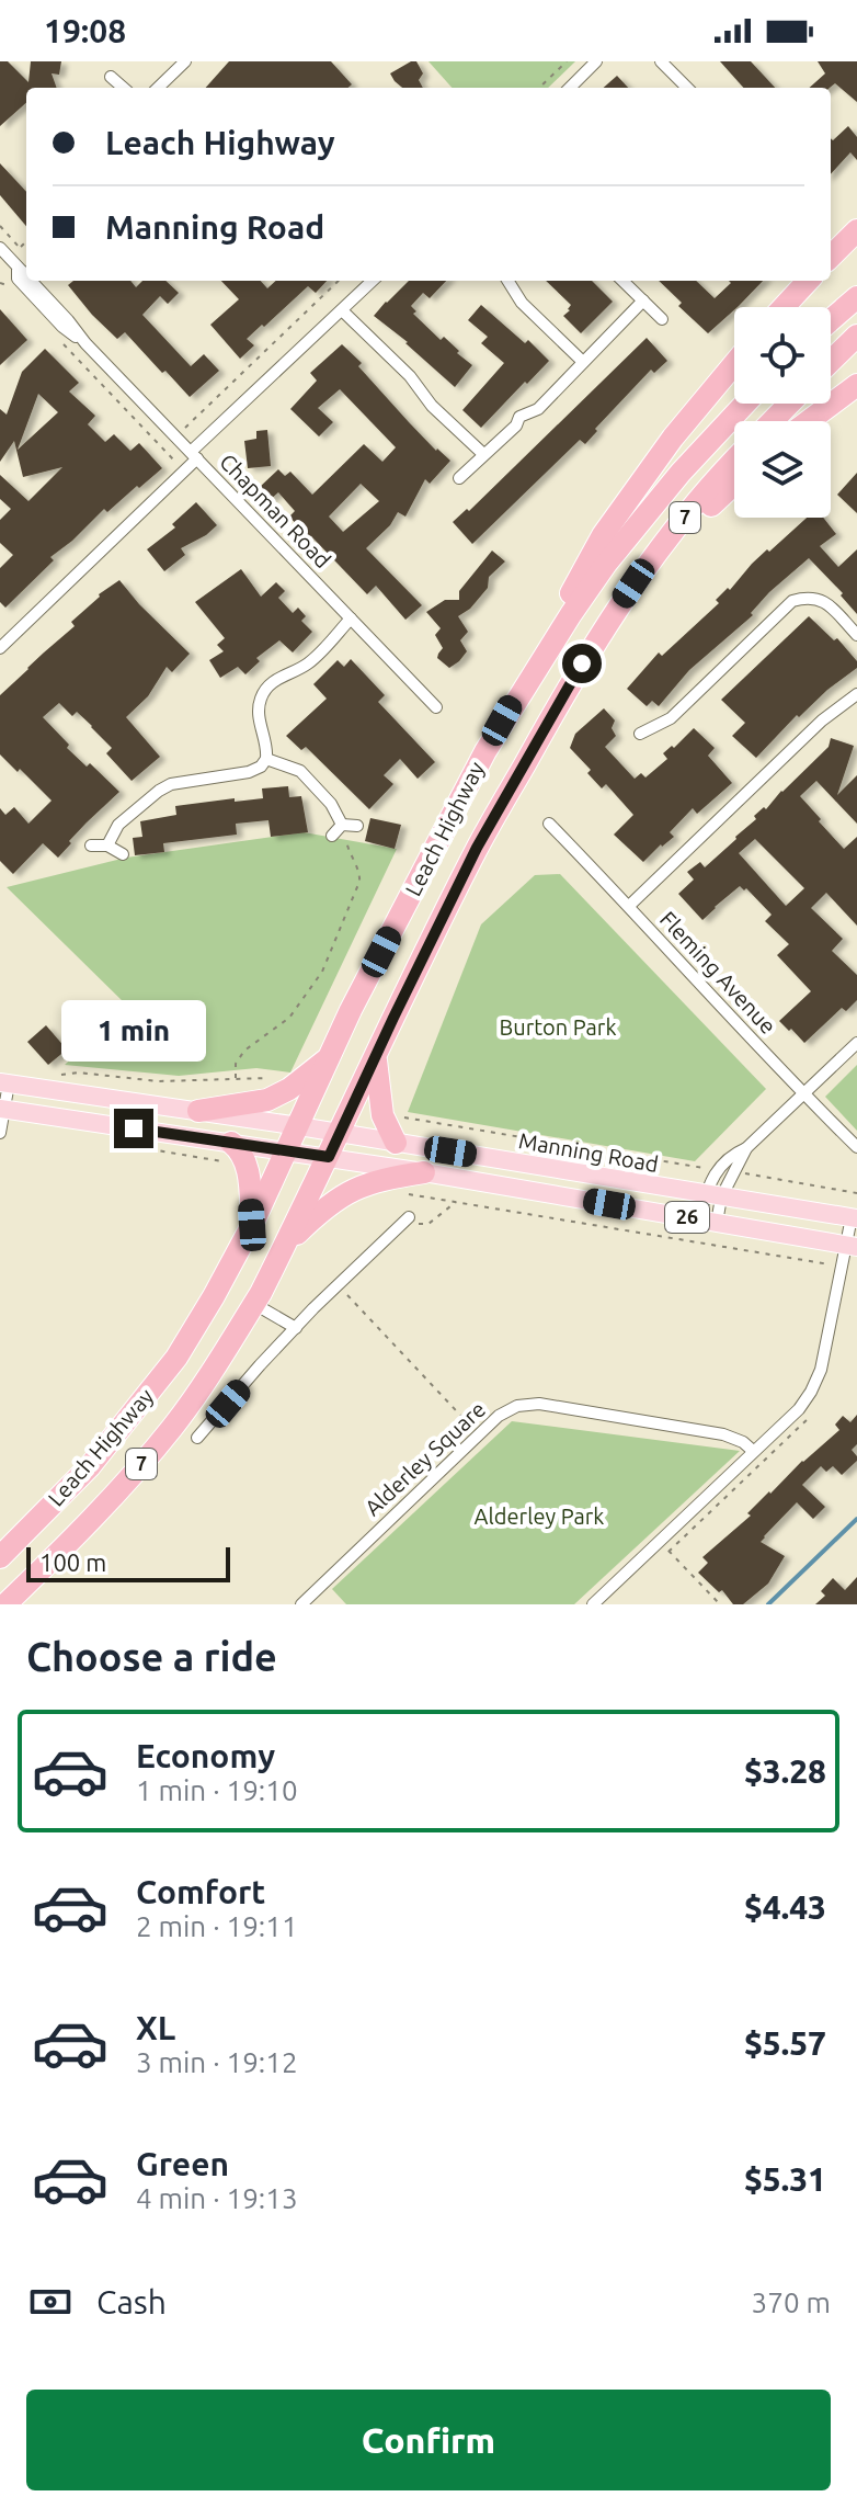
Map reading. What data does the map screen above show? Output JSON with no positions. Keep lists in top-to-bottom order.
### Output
{
  "streets": {
    "highway": ["7", "Leach Highway"],
    "main road": ["Manning Road", "26"],
    "street": ["Chapman Road", "Fleming Avenue", "Alderley Square"]
  },
  "crossings": [
    ["Leach Highway", "Manning Road"],
    ["Leach Highway", "26"]
  ],
  "parks": ["Burton Park", "Alderley Park"],
  "scale_bar": "100 m",
  "page": {
    "status": "19:08",
    "banner": ["Leach Highway", "Manning Road"],
    "bubble": "1 min",
    "scale": "100 m",
    "heading": "Choose a ride",
    "list": [
      {
        "name": "Economy",
        "note": "1 min · 19:10",
        "value": "$3.28"
      },
      {
        "name": "Comfort",
        "note": "2 min · 19:11",
        "value": "$4.43"
      },
      {
        "name": "XL",
        "note": "3 min · 19:12",
        "value": "$5.57"
      },
      {
        "name": "Green",
        "note": "4 min · 19:13",
        "value": "$5.31"
      }
    ],
    "pay": ["Cash", "370 m"],
    "buttons": "Confirm"
  }
}
